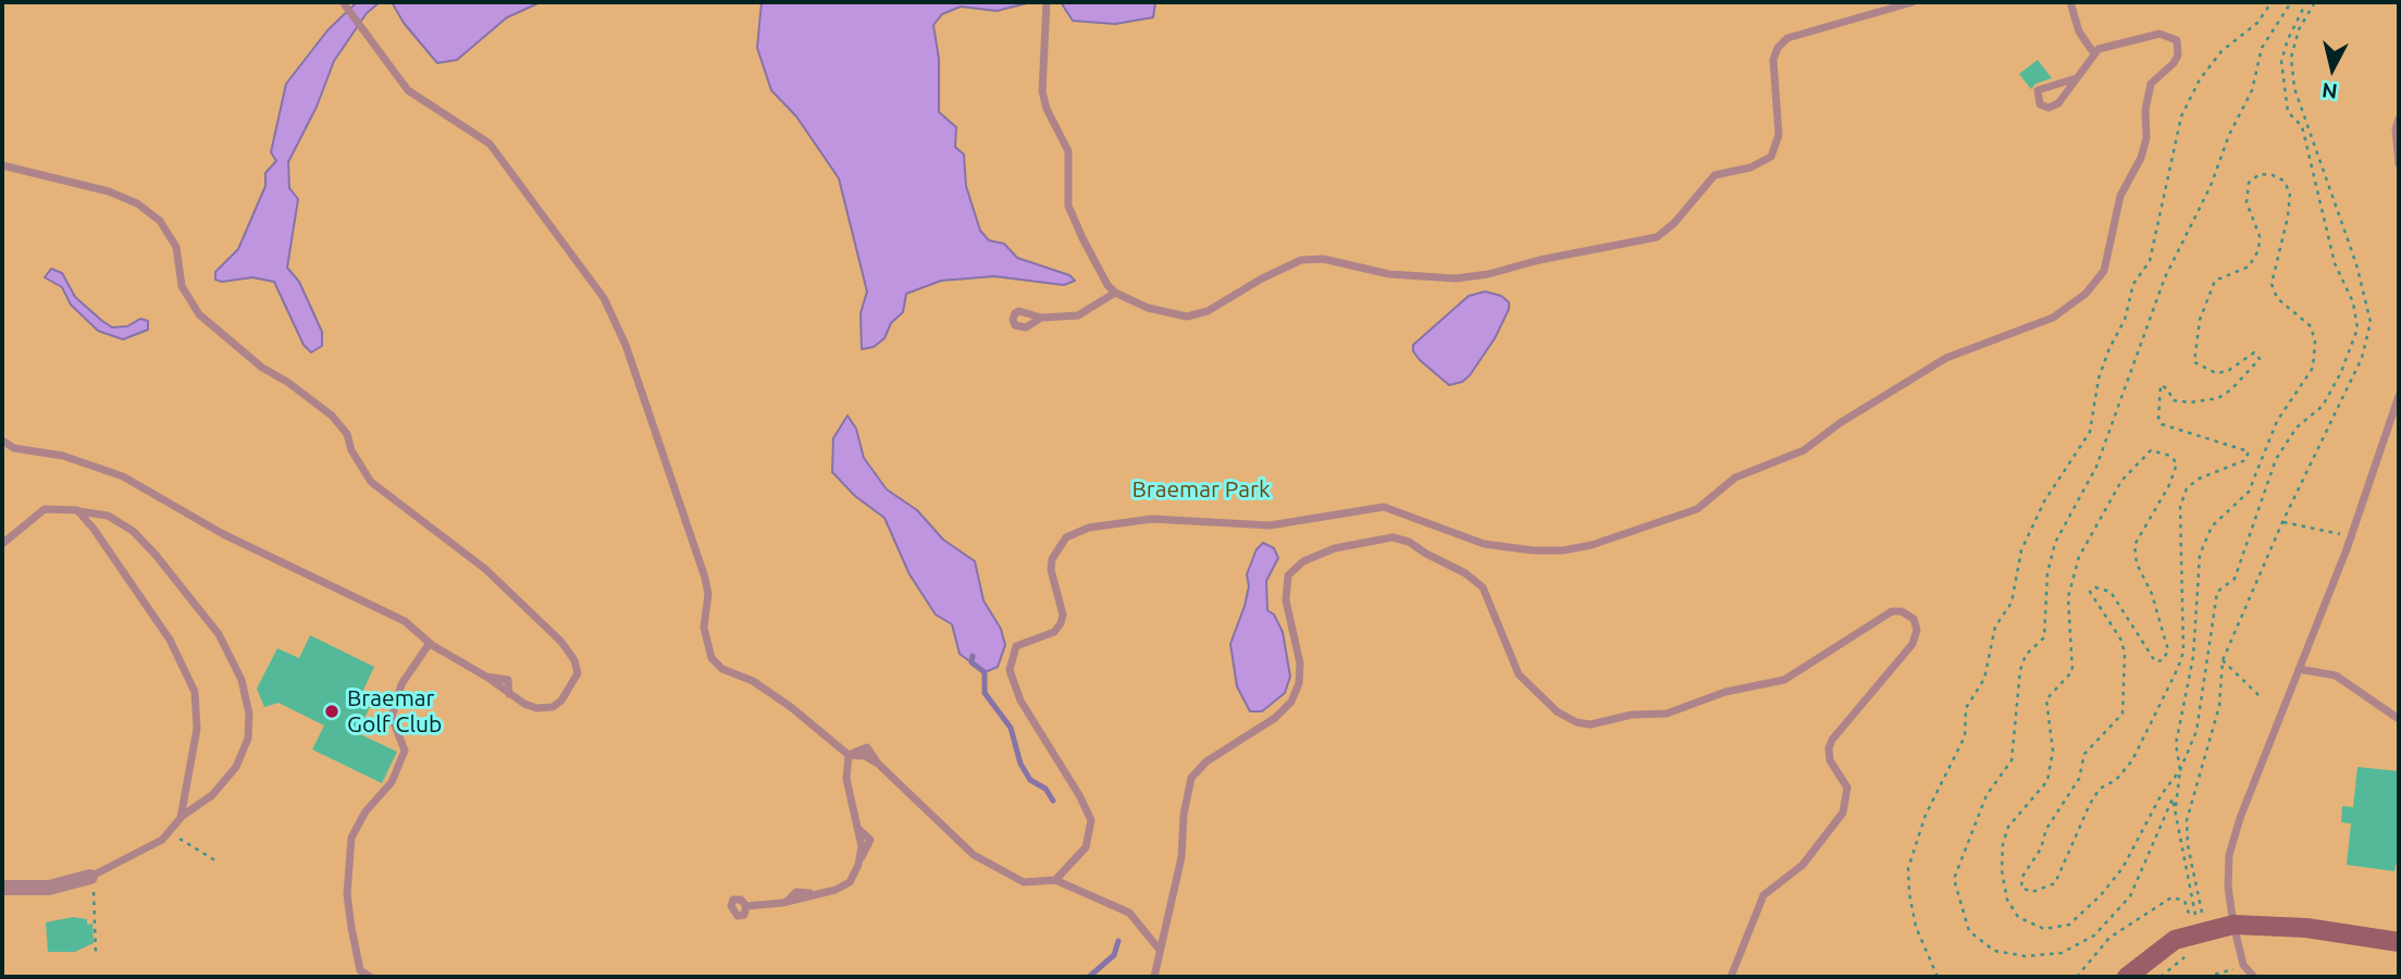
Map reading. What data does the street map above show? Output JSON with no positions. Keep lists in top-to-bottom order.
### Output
{
  "parks": ["Braemar Park"],
  "places": ["Braemar Golf Club"],
  "north": "bottom"
}
